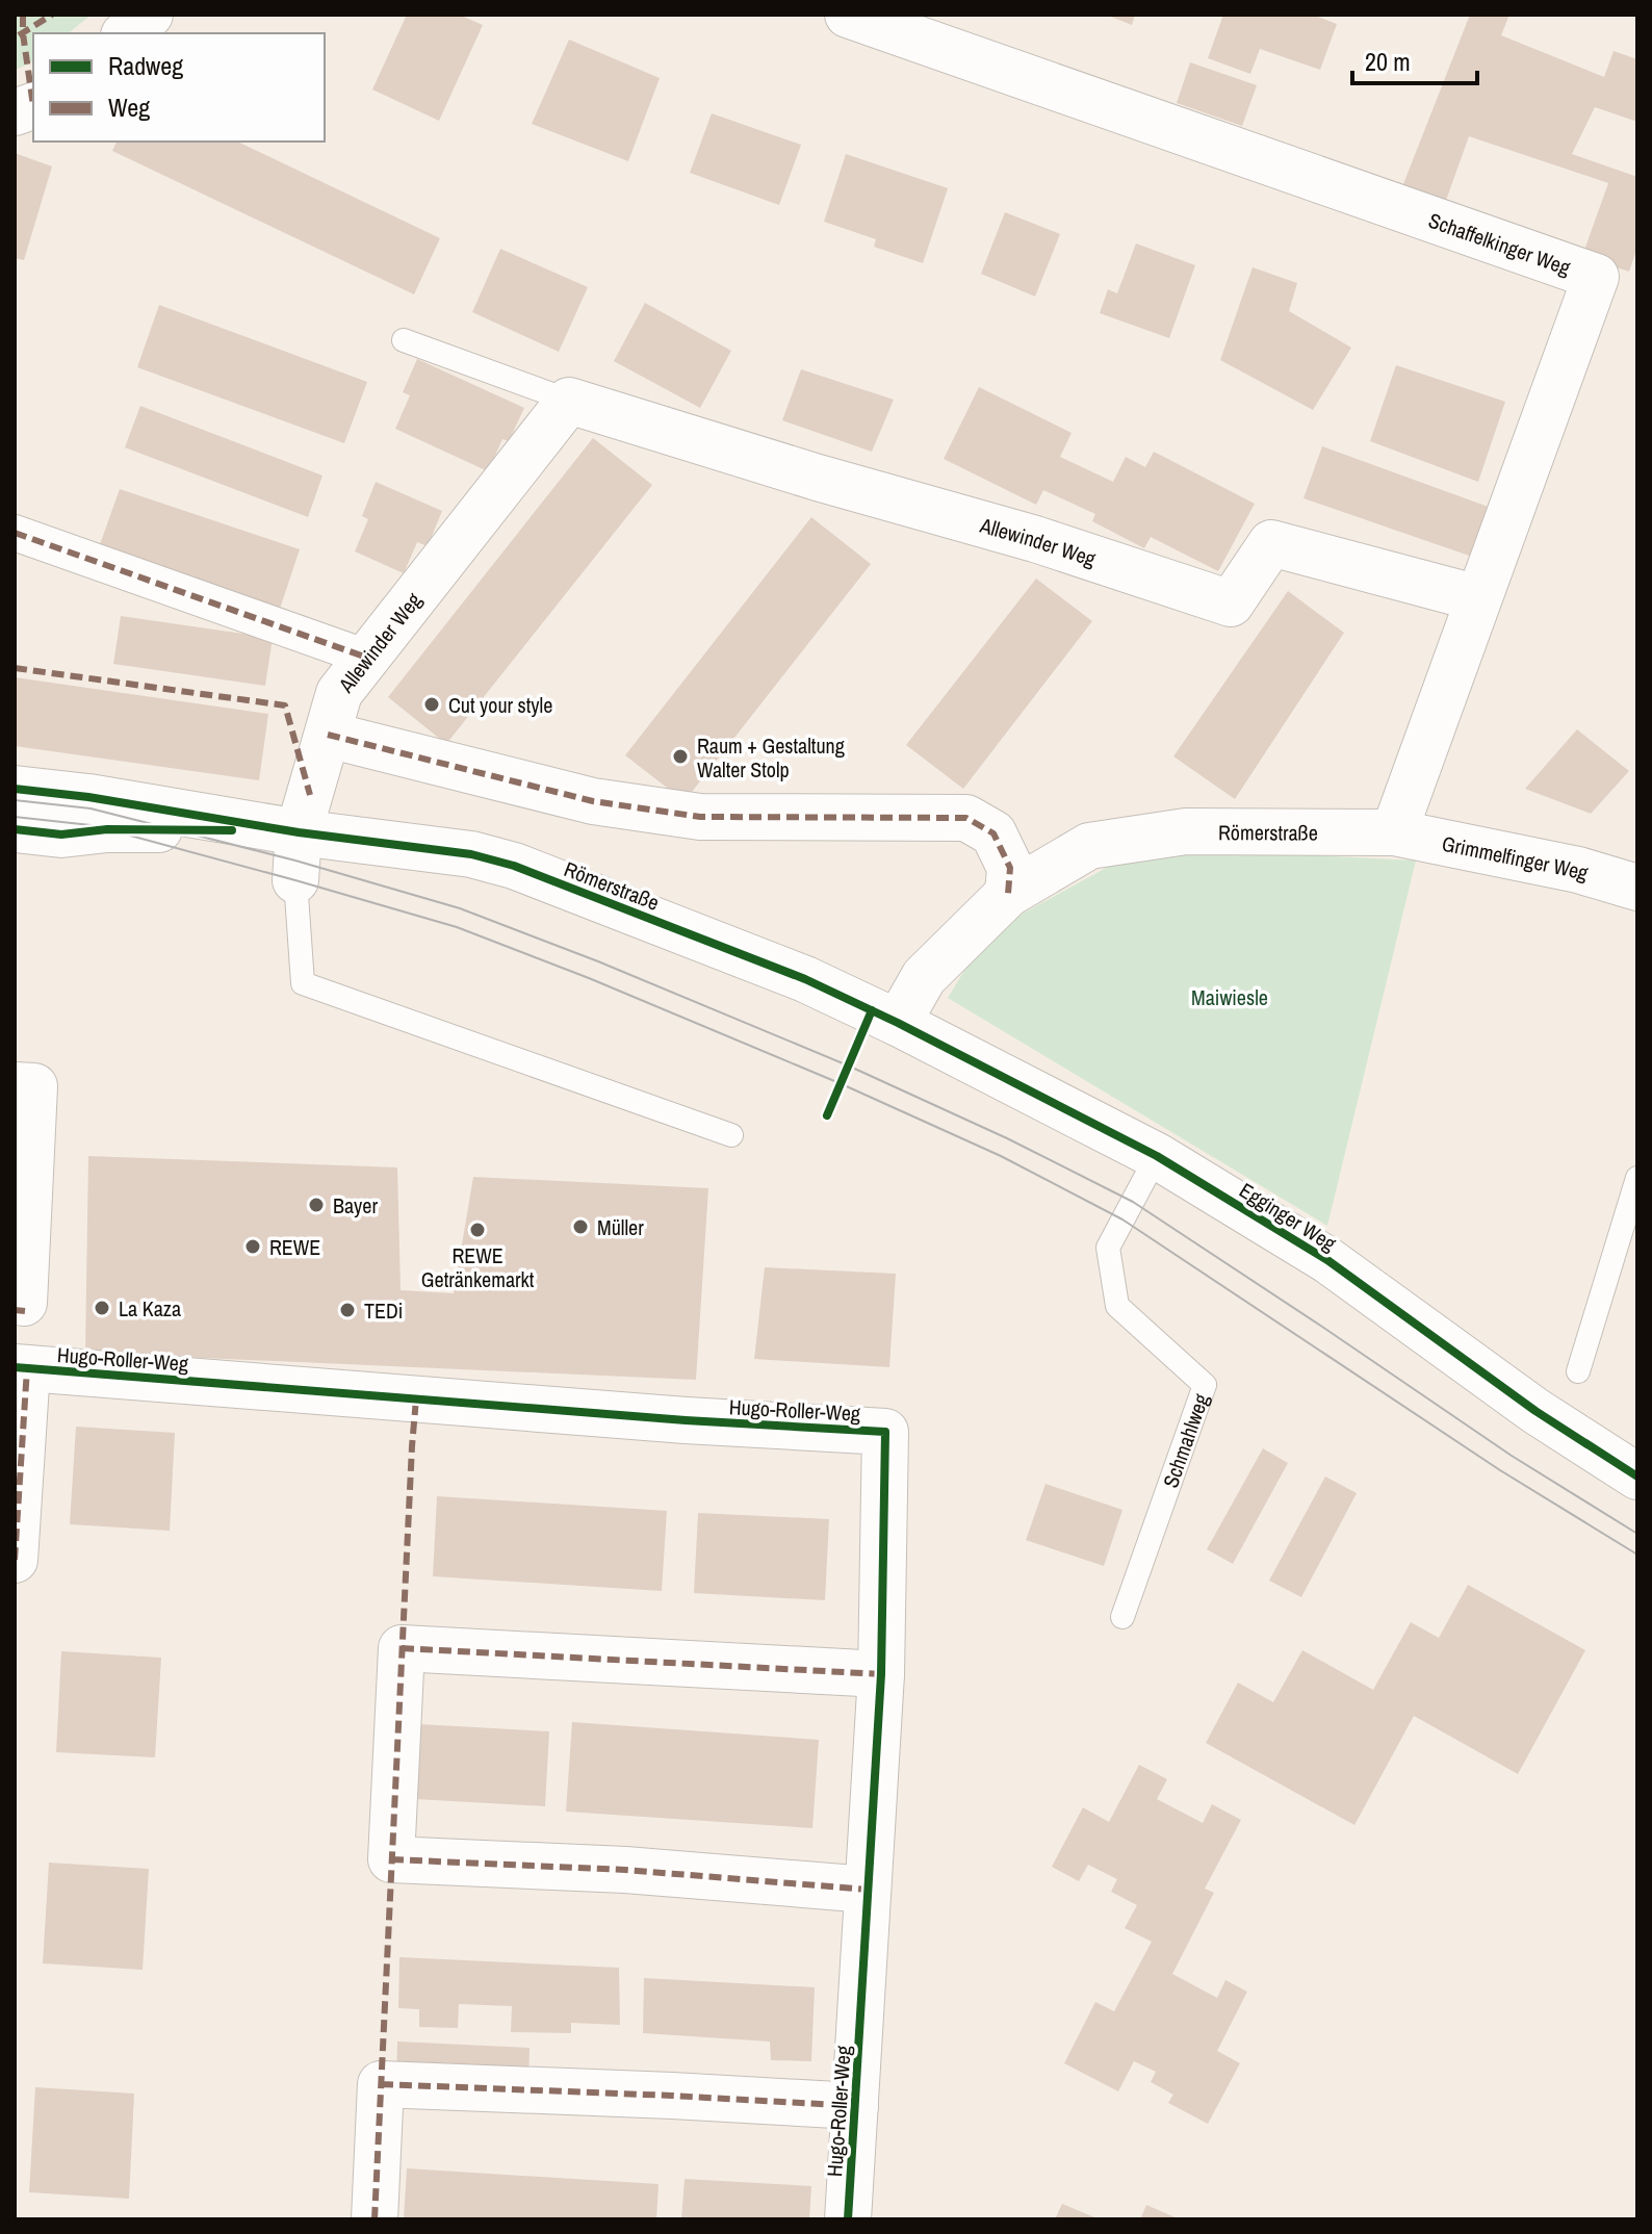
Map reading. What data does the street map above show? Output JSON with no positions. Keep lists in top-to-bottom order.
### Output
{
  "streets": {
    "street": [
      "Schaffelkinger Weg",
      "Allewinder Weg",
      "Römerstraße",
      "Grimmelfinger Weg",
      "Egginger Weg",
      "Hugo-Roller-Weg"
    ],
    "lane": ["Schmahlweg"]
  },
  "crossings": [
    ["Schaffelkinger Weg", "Allewinder Weg"],
    ["Schaffelkinger Weg", "Römerstraße"],
    ["Schaffelkinger Weg", "Grimmelfinger Weg"],
    ["Allewinder Weg", "Römerstraße"],
    ["Römerstraße", "Grimmelfinger Weg"],
    ["Römerstraße", "Egginger Weg"],
    ["Egginger Weg", "Schmahlweg"]
  ],
  "parks": ["Maiwiesle"],
  "places": [
    "Cut your style",
    "Raum + Gestaltung Walter Stolp",
    "Bayer",
    "Müller",
    "REWE Getränkemarkt",
    "REWE",
    "La Kaza",
    "TEDi"
  ],
  "legend": ["Radweg", "Weg"],
  "scale_bar": "20 m"
}
